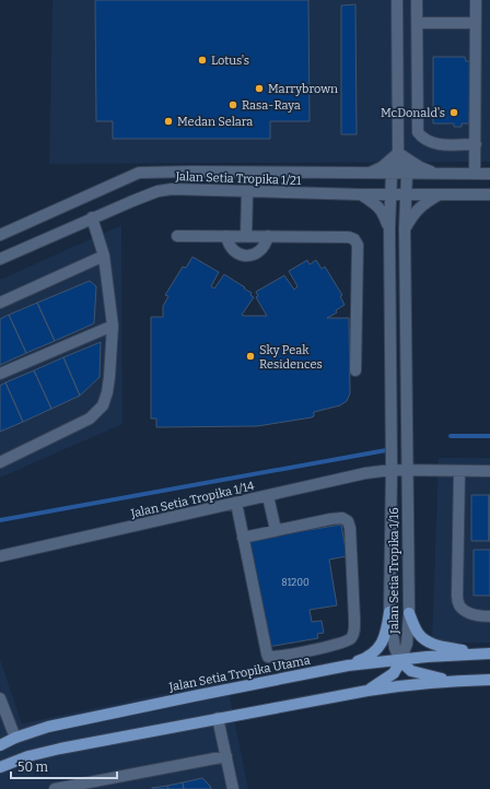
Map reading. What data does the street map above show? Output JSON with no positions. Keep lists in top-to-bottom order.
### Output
{
  "streets": {
    "main road": ["Jalan Setia Tropika Utama"],
    "street": ["Jalan Setia Tropika 1/21", "Jalan Setia Tropika 1/14", "Jalan Setia Tropika 1/16"]
  },
  "crossings": [
    ["Jalan Setia Tropika 1/21", "Jalan Setia Tropika 1/16"],
    ["Jalan Setia Tropika 1/14", "Jalan Setia Tropika 1/16"],
    ["Jalan Setia Tropika 1/16", "Jalan Setia Tropika Utama"]
  ],
  "places": [
    "Lotus's",
    "Marrybrown",
    "Rasa-Raya",
    "McDonald's",
    "Medan Selara",
    "Sky Peak Residences"
  ],
  "house_numbers": ["81200"],
  "scale_bar": "50 m"
}
